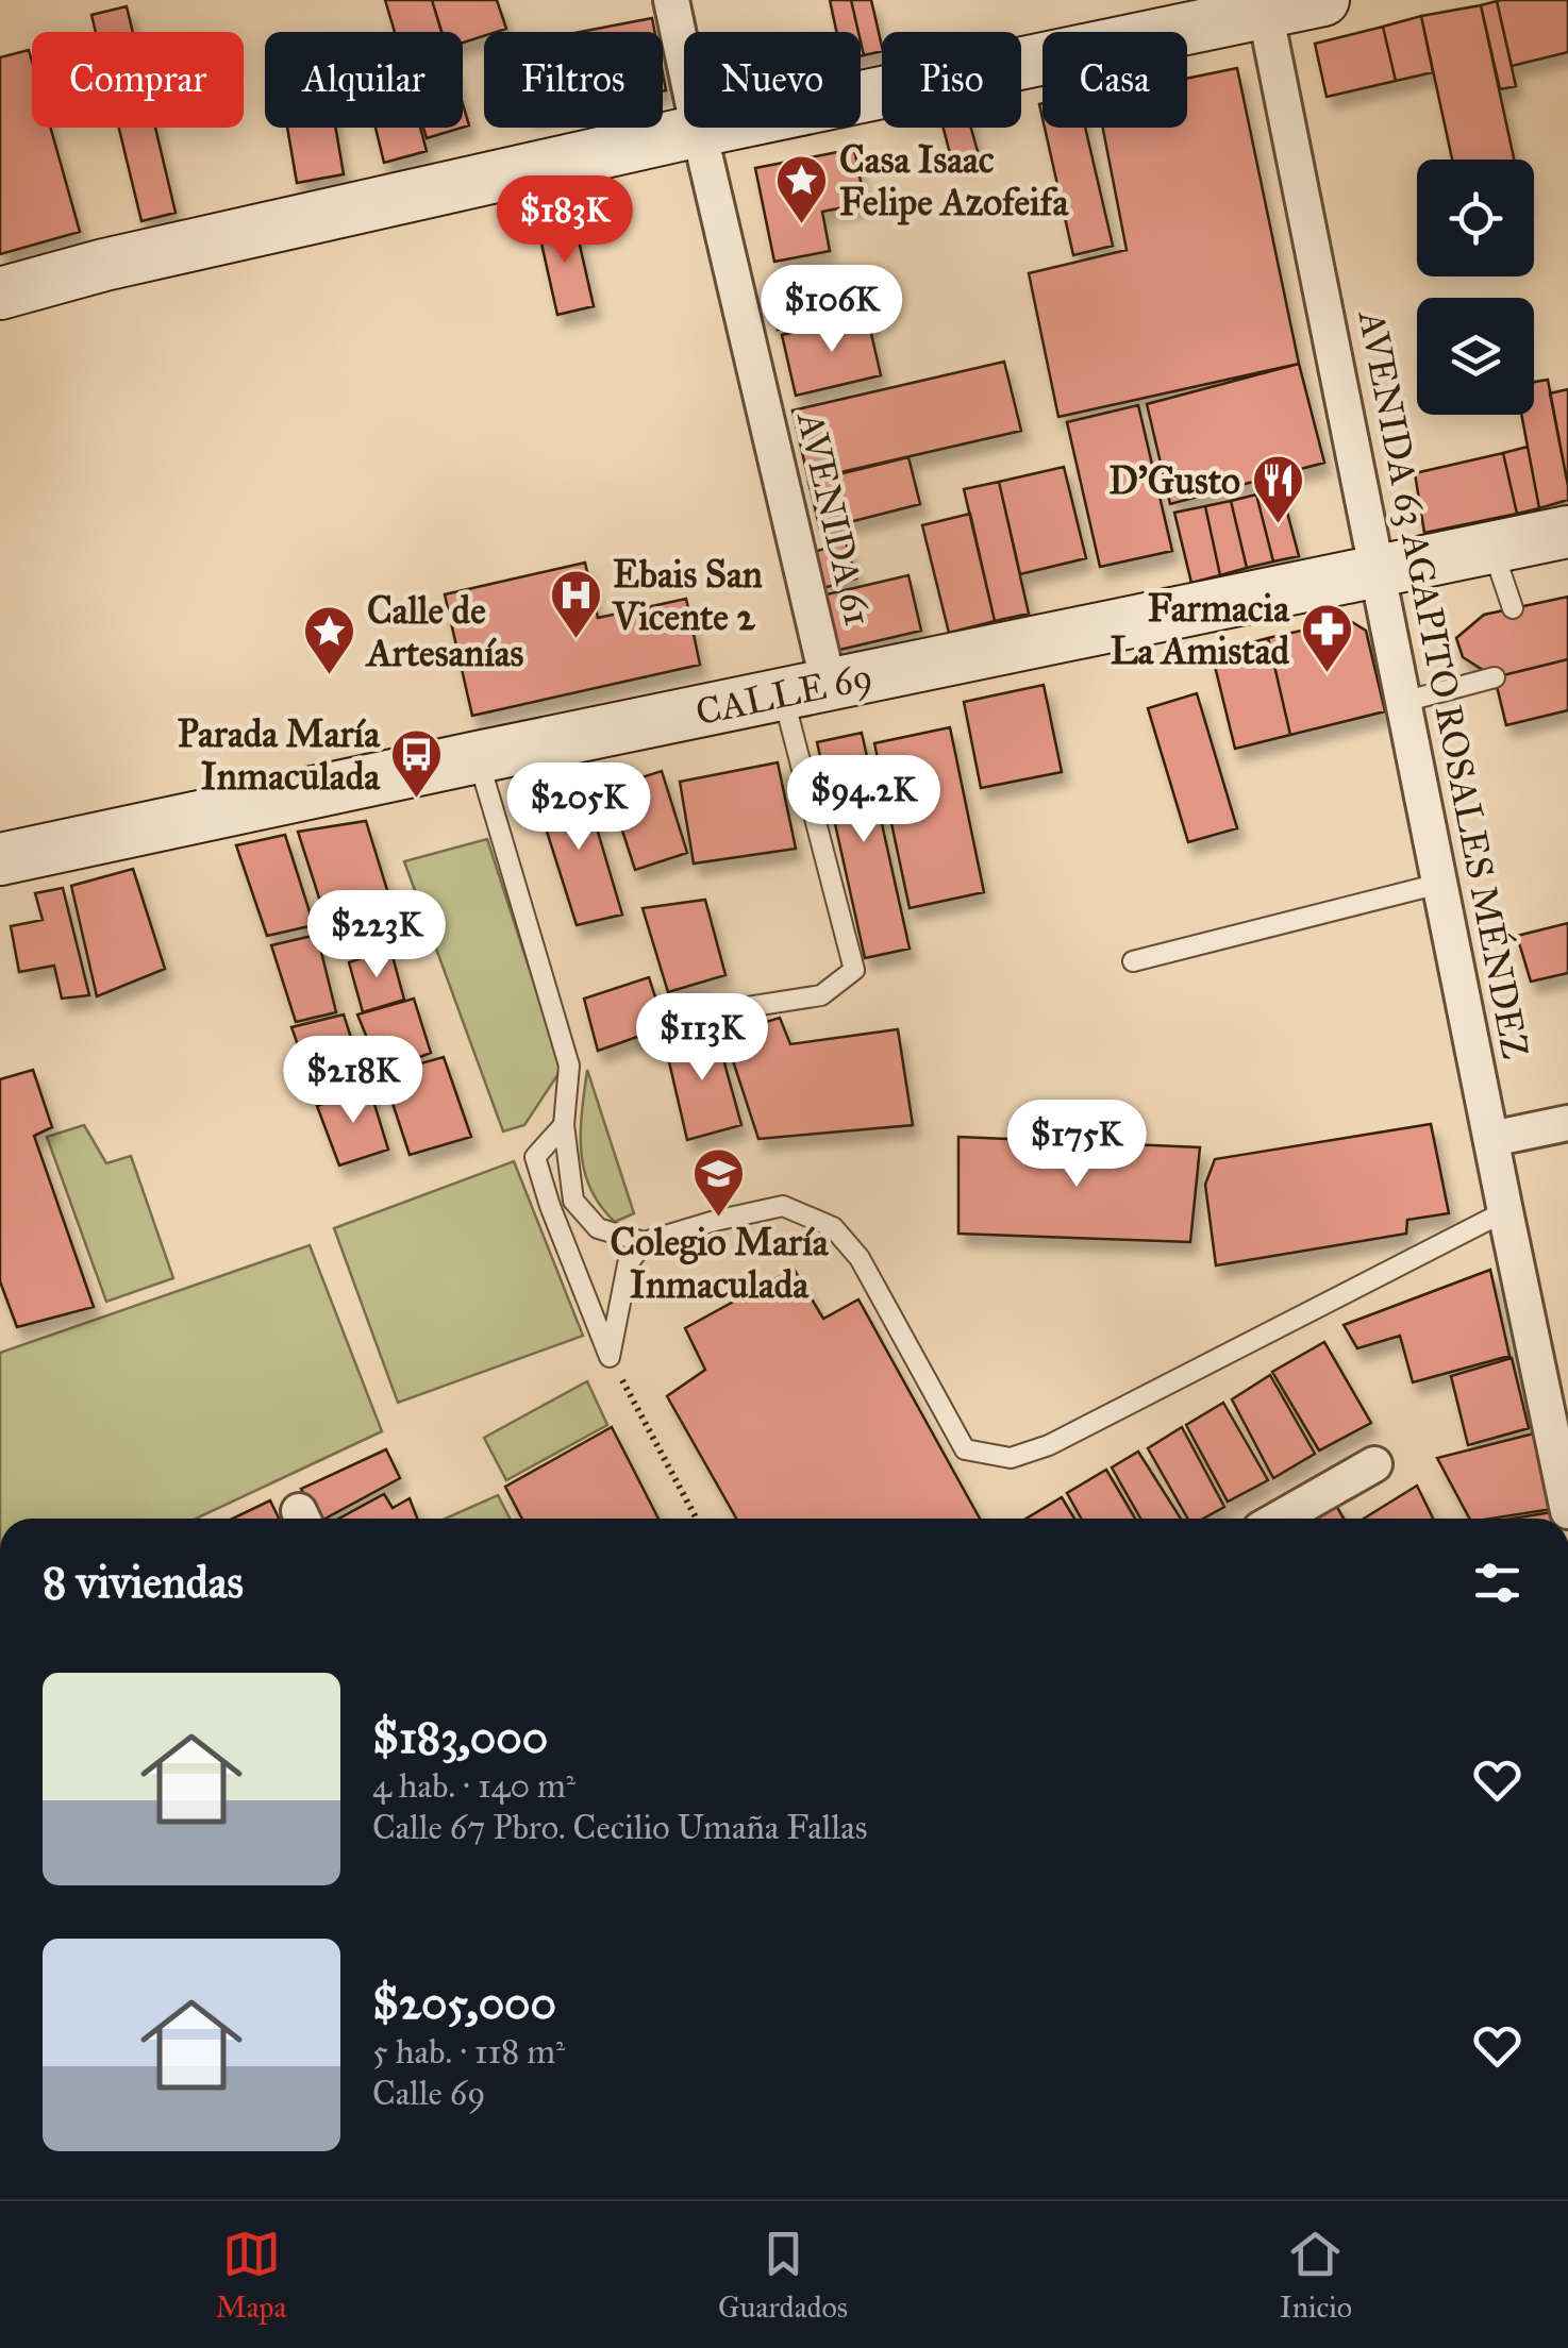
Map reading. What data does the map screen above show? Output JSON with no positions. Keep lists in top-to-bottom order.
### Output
{
  "streets": {
    "main road": ["CALLE 69"],
    "street": ["AVENIDA 61", "AVENIDA 63 AGAPITO ROSALES MÉNDEZ"]
  },
  "crossings": [
    ["AVENIDA 61", "CALLE 69"],
    ["AVENIDA 63 AGAPITO ROSALES MÉNDEZ", "CALLE 69"]
  ],
  "places": {
    "place": ["Casa Isaac Felipe Azofeifa", "Calle de Artesanías"],
    "restaurant": ["D'Gusto"],
    "hospital": ["Ebais San Vicente 2"],
    "pharmacy": ["Farmacia La Amistad"],
    "bus stop": ["Parada María Inmaculada"],
    "school or university": ["Colegio María Inmaculada"]
  },
  "page": {
    "chip": [
      "Comprar",
      "Alquilar",
      "Filtros",
      "Nuevo",
      "Piso",
      "Casa"
    ],
    "price": [
      "$183K",
      "$106K",
      "$94.2K",
      "$205K",
      "$223K",
      "$113K",
      "$218K",
      "$175K"
    ],
    "heading": "8 viviendas",
    "list": [
      {
        "name": "$183,000",
        "note": "4 hab. · 140 m² · Calle 67 Pbro. Cecilio Umaña Fallas"
      },
      {
        "name": "$205,000",
        "note": "5 hab. · 118 m² · Calle 69"
      }
    ],
    "tabs": ["Mapa", "Guardados", "Inicio"]
  }
}
